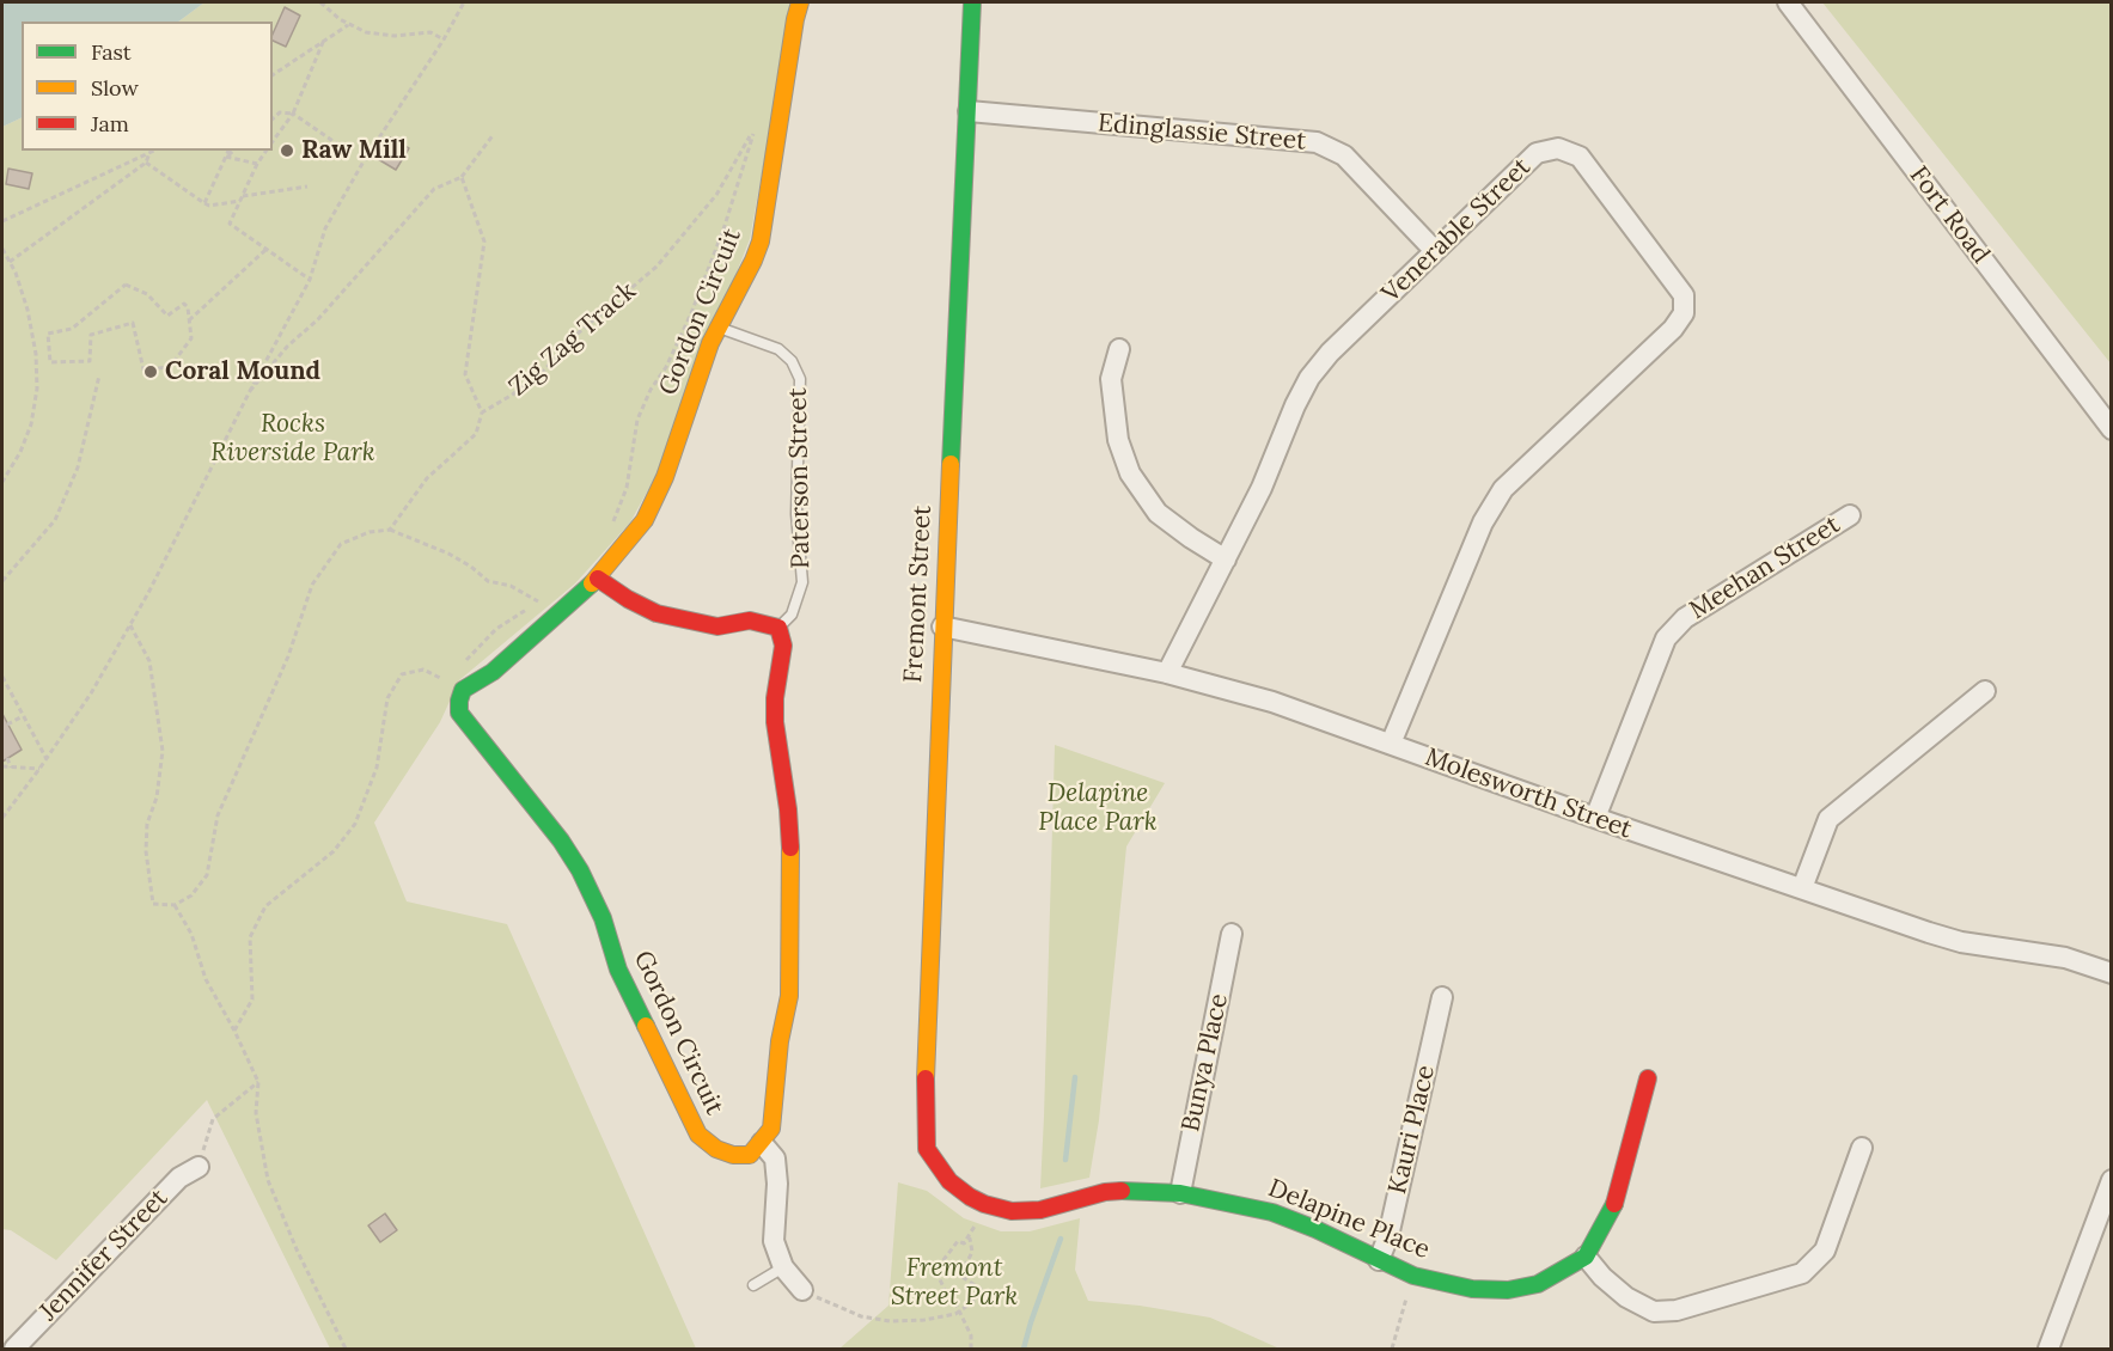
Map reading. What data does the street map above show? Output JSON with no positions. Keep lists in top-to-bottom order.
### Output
{
  "streets": {
    "street": [
      "Edinglassie Street",
      "Fort Road",
      "Venerable Street",
      "Gordon Circuit",
      "Meehan Street",
      "Fremont Street",
      "Molesworth Street",
      "Bunya Place",
      "Kauri Place",
      "Delapine Place",
      "Jennifer Street"
    ],
    "lane": ["Paterson Street"],
    "path": ["Zig Zag Track"]
  },
  "crossings": [
    ["Edinglassie Street", "Venerable Street"],
    ["Edinglassie Street", "Fremont Street"],
    ["Venerable Street", "Molesworth Street"],
    ["Gordon Circuit", "Paterson Street"],
    ["Meehan Street", "Molesworth Street"],
    ["Fremont Street", "Molesworth Street"],
    ["Fremont Street", "Delapine Place"],
    ["Bunya Place", "Delapine Place"],
    ["Kauri Place", "Delapine Place"]
  ],
  "parks": ["Rocks Riverside Park", "Delapine Place Park", "Fremont Street Park"],
  "places": ["Raw Mill", "Coral Mound"],
  "legend": ["Fast", "Slow", "Jam"]
}
